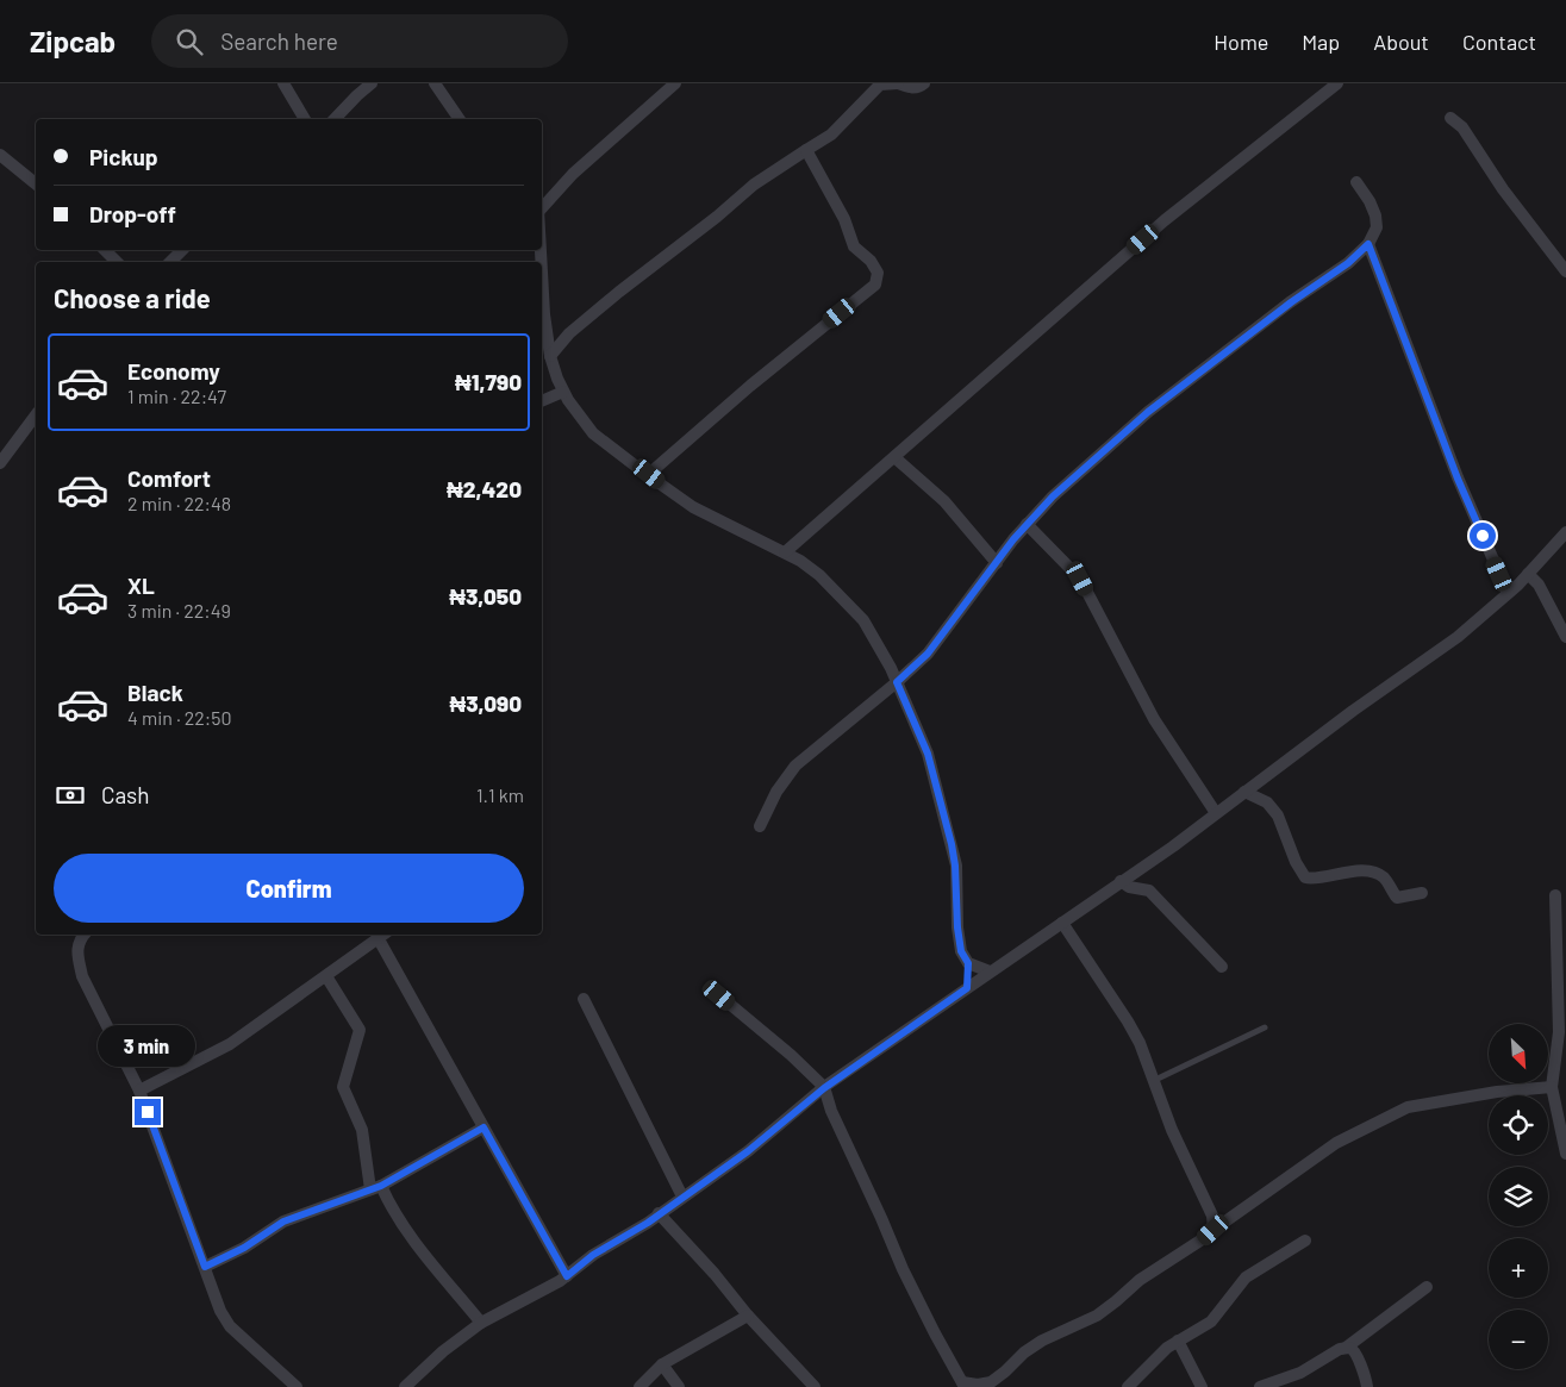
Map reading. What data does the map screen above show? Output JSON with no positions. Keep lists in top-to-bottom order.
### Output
{
  "north": "bottom right",
  "page": {
    "header": "Zipcab",
    "search": "Search here",
    "nav": [
      "Home",
      "Map",
      "About",
      "Contact"
    ],
    "banner": ["Pickup", "Drop-off"],
    "heading": "Choose a ride",
    "list": [
      {
        "name": "Economy",
        "note": "1 min · 22:47",
        "value": "₦1,790"
      },
      {
        "name": "Comfort",
        "note": "2 min · 22:48",
        "value": "₦2,420"
      },
      {
        "name": "XL",
        "note": "3 min · 22:49",
        "value": "₦3,050"
      },
      {
        "name": "Black",
        "note": "4 min · 22:50",
        "value": "₦3,090"
      }
    ],
    "pay": ["Cash", "1.1 km"],
    "buttons": "Confirm",
    "map_buttons": ["+", "−"],
    "bubble": "3 min"
  }
}
